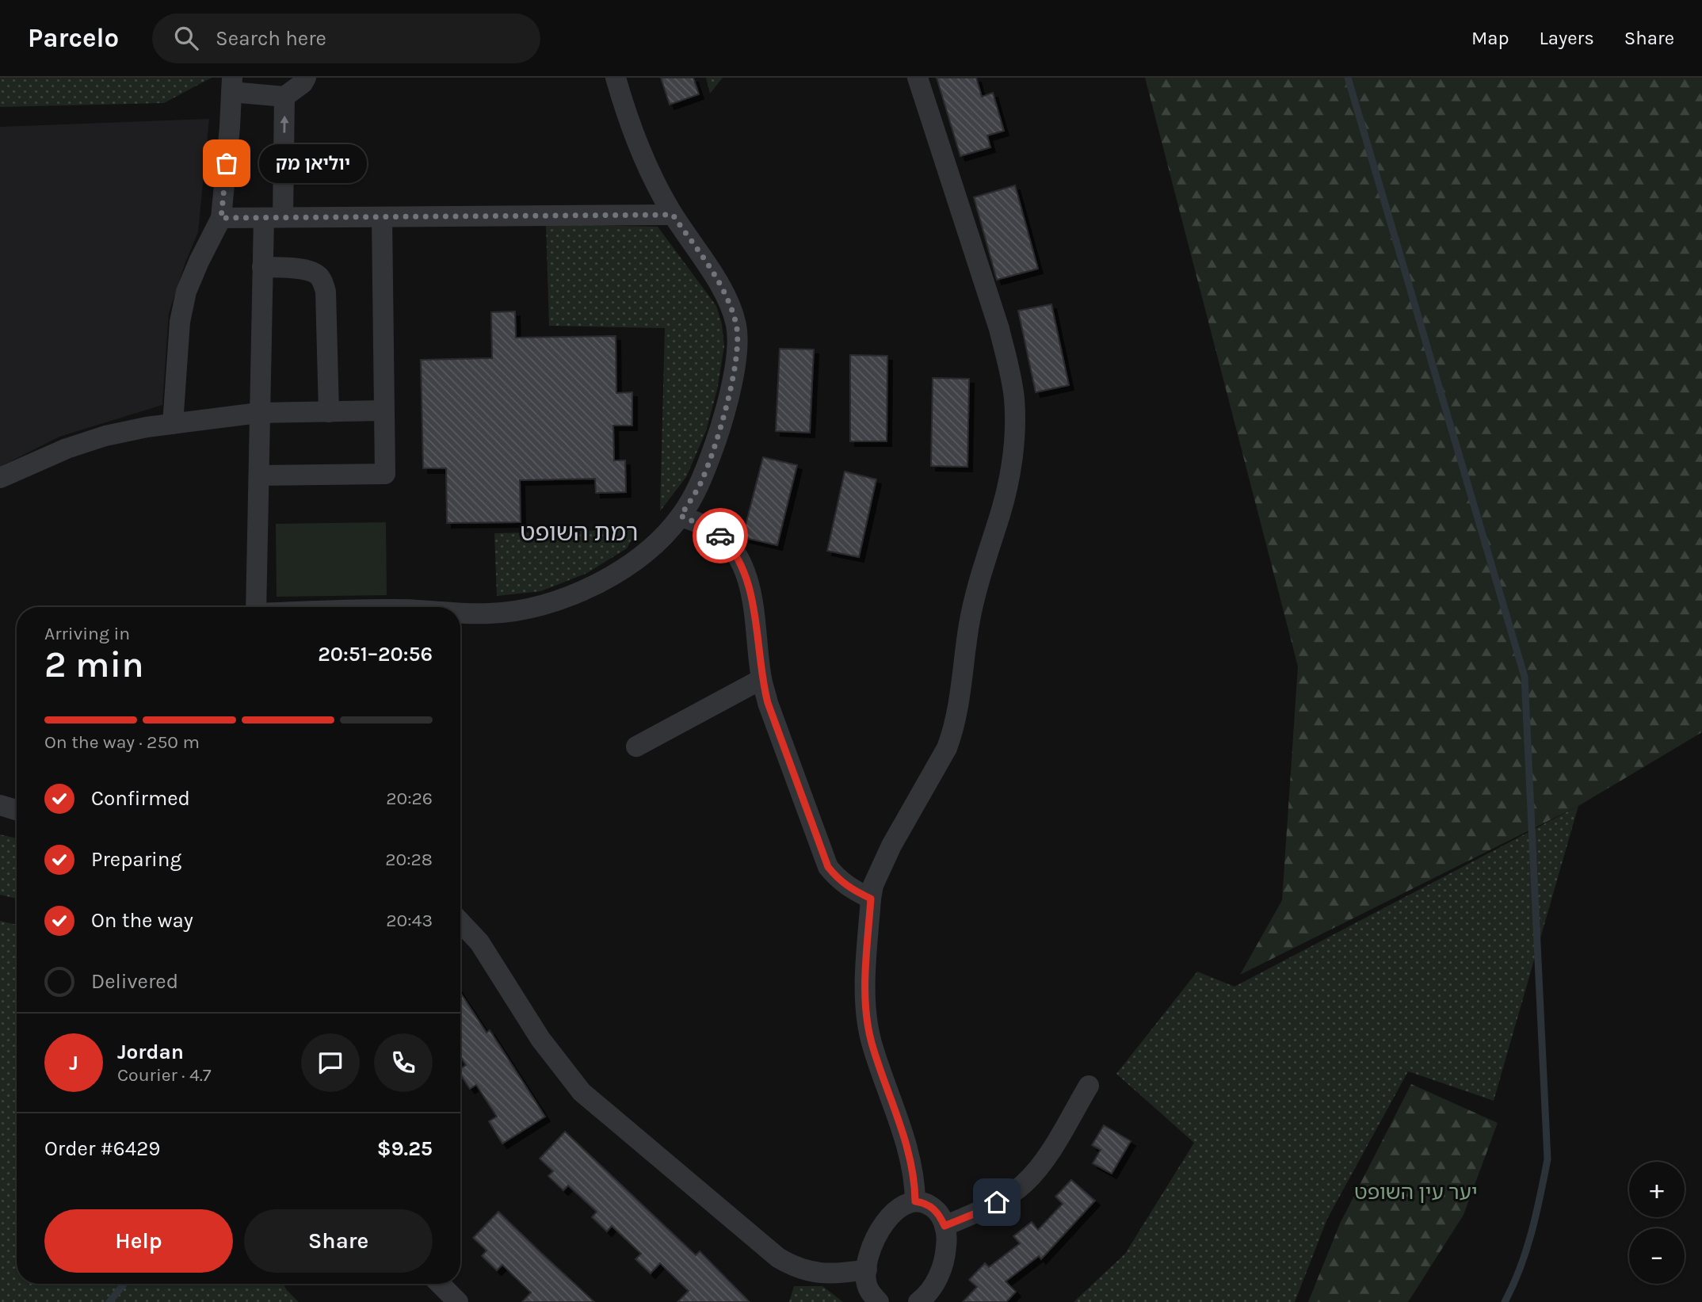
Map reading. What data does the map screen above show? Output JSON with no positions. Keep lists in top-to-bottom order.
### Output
{
  "districts": ["רמת השופט"],
  "parks": ["יער עין השופט"],
  "places": ["יוליאן מק"],
  "page": {
    "header": "Parcelo",
    "search": "Search here",
    "nav": ["Map", "Layers", "Share"],
    "bubble": "יוליאן מק",
    "heading": ["2 min", "Arriving in", "20:51–20:56"],
    "panel": [
      "Jordan",
      "Courier · 4.7",
      "Order #6429",
      "$9.25"
    ],
    "bar": "On the way · 250 m",
    "list": [
      ["Confirmed", "20:26"],
      ["Preparing", "20:28"],
      ["On the way", "20:43"],
      "Delivered"
    ],
    "round": "J",
    "map_buttons": ["+", "−"],
    "buttons": ["Help", "Share"]
  }
}
